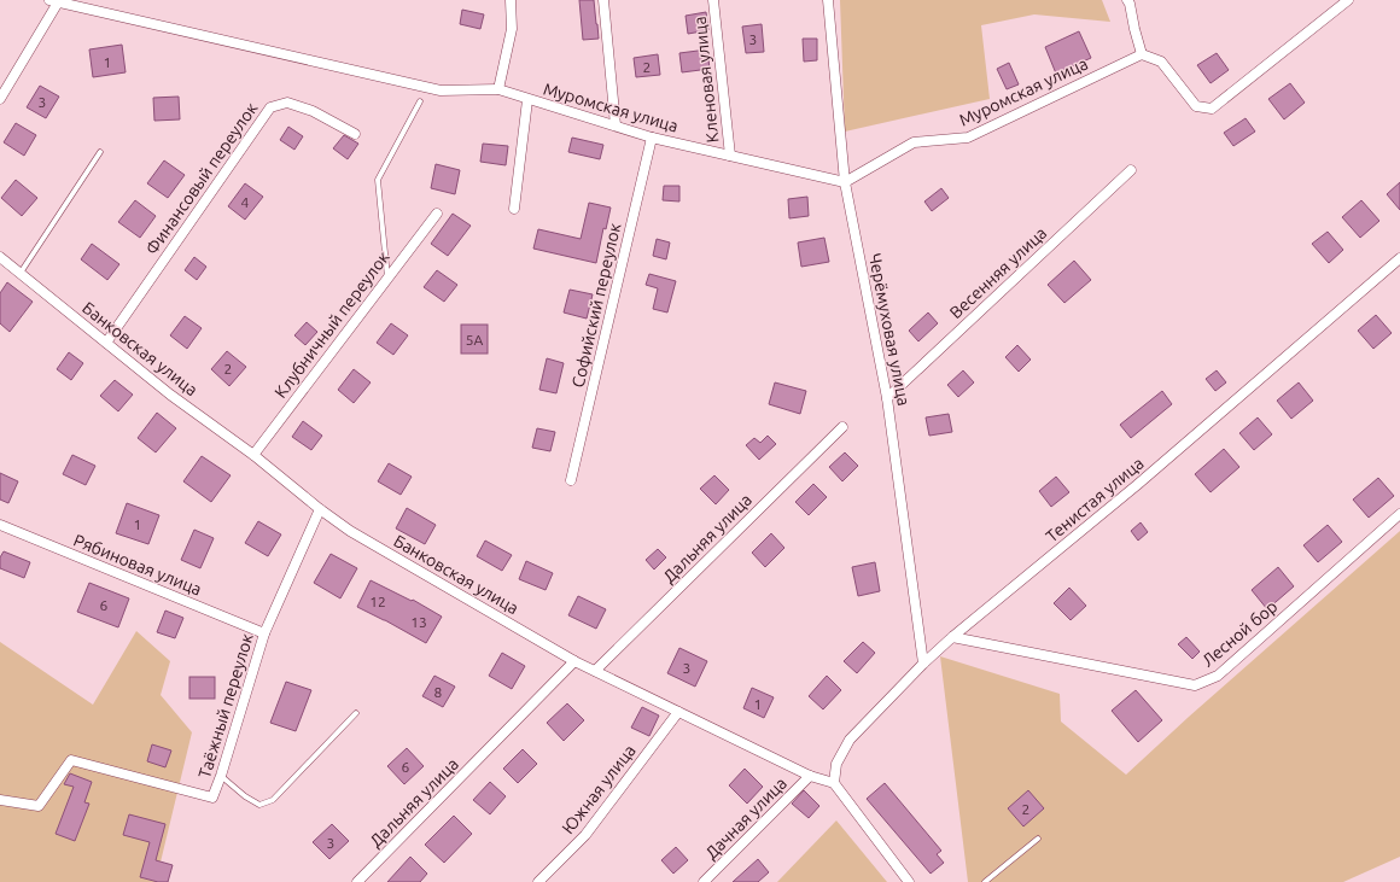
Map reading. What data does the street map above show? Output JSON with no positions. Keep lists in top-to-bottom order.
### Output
{
  "streets": {
    "street": [
      "Кленовая улица",
      "Муромская улица",
      "Финансовый переулок",
      "Весенняя улица",
      "Софийский переулок",
      "Клубничный переулок",
      "Черёмуховая улица",
      "Банковская улица",
      "Тенистая улица",
      "Дальняя улица",
      "Рябиновая улица",
      "Лесной бор",
      "Таёжный переулок",
      "Южная улица",
      "Дачная улица"
    ]
  },
  "crossings": [
    ["Кленовая улица", "Муромская улица"],
    ["Муромская улица", "Софийский переулок"],
    ["Муромская улица", "Черёмуховая улица"],
    ["Финансовый переулок", "Банковская улица"],
    ["Весенняя улица", "Черёмуховая улица"],
    ["Клубничный переулок", "Банковская улица"],
    ["Черёмуховая улица", "Тенистая улица"],
    ["Банковская улица", "Тенистая улица"],
    ["Банковская улица", "Дальняя улица"],
    ["Банковская улица", "Таёжный переулок"],
    ["Банковская улица", "Южная улица"],
    ["Банковская улица", "Дачная улица"],
    ["Тенистая улица", "Лесной бор"],
    ["Рябиновая улица", "Таёжный переулок"]
  ],
  "house_numbers": [
    "3",
    "1",
    "2",
    "3",
    "4",
    "5А",
    "2",
    "1",
    "12",
    "6",
    "13",
    "3",
    "8",
    "1",
    "6",
    "2",
    "3"
  ]
}
